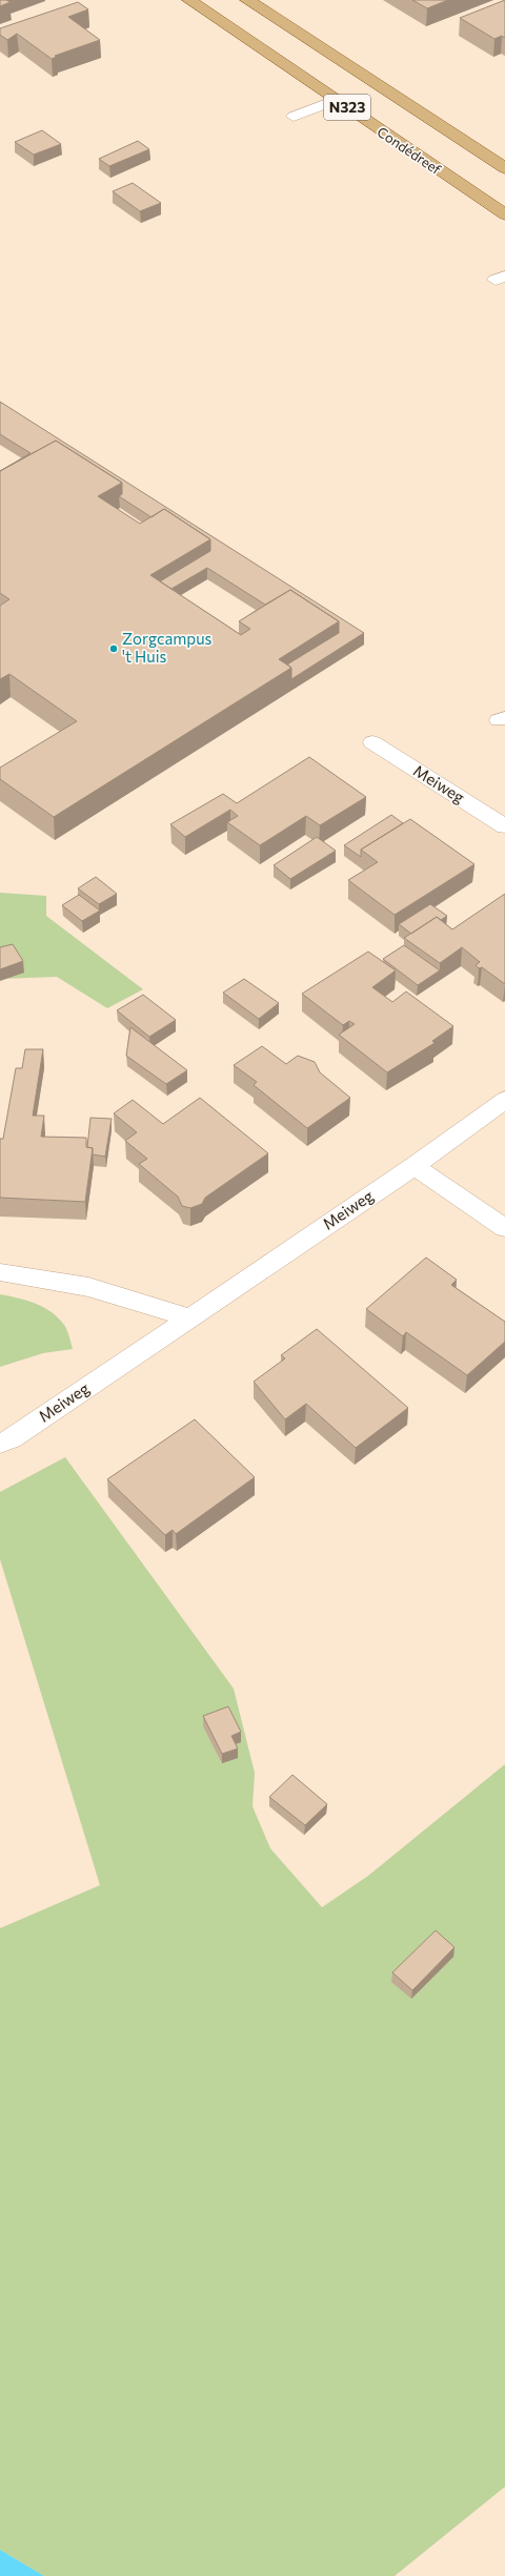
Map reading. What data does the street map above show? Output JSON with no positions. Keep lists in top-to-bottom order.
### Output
{
  "streets": {
    "main road": ["N323", "Condédreef"],
    "street": ["Meiweg"]
  },
  "places": ["Zorgcampus 't Huis"]
}
